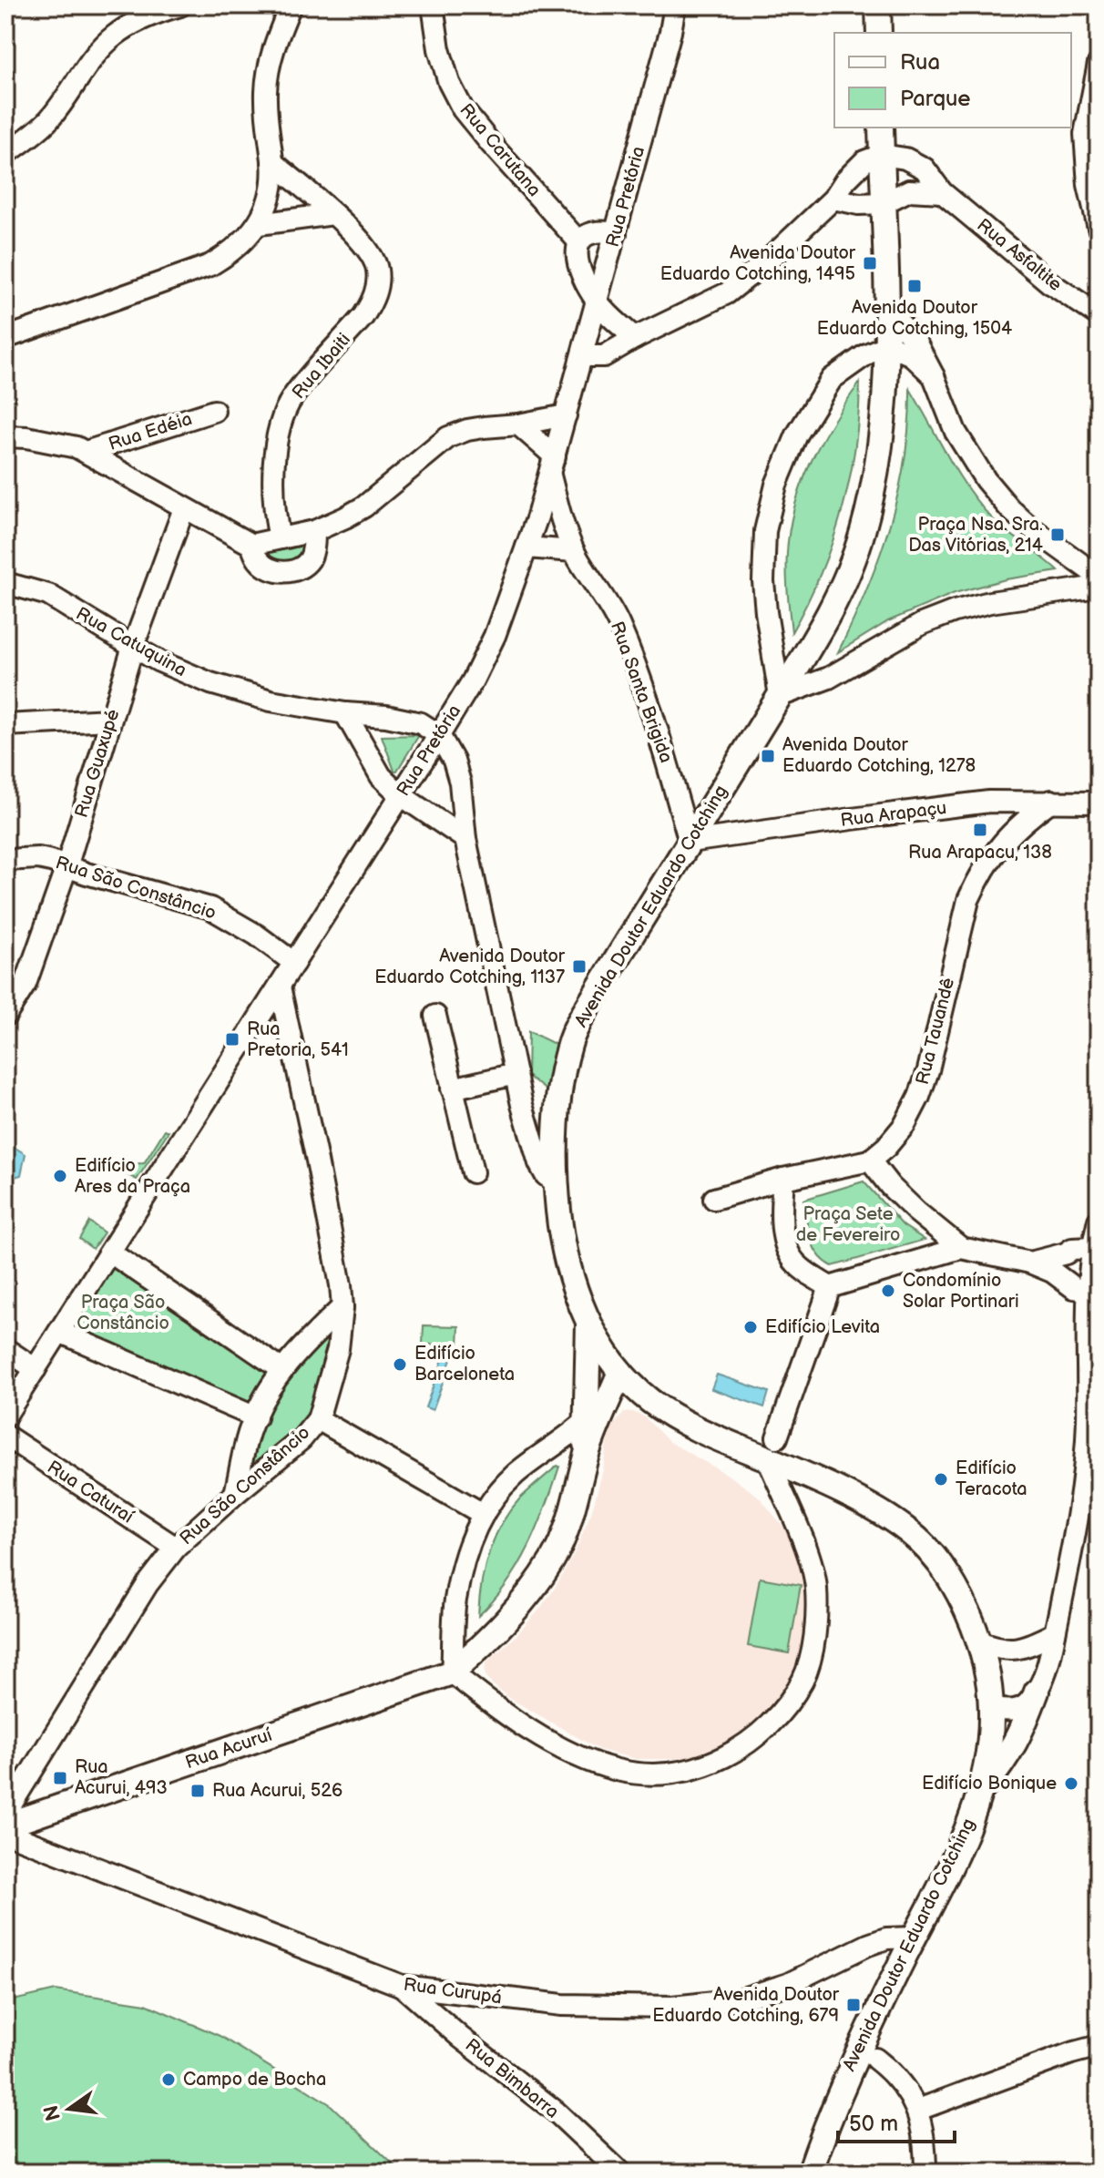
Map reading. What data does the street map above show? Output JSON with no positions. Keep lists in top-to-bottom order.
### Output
{
  "streets": {
    "main road": ["Avenida Doutor Eduardo Cotching", "Rua Acuruí"],
    "street": [
      "Rua Carutana",
      "Rua Pretória",
      "Rua Asfaltite",
      "Rua Ibaiti",
      "Rua Edéia",
      "Rua Catuquina",
      "Rua Santa Brigida",
      "Rua Guaxupé",
      "Rua Arapaçu",
      "Rua São Constâncio",
      "Rua Tauandê",
      "Rua Caturaí",
      "Rua Curupá",
      "Rua Bimbarra"
    ]
  },
  "crossings": [
    ["Rua Pretória", "Rua Catuquina"],
    ["Rua Pretória", "Rua Santa Brigida"],
    ["Rua Pretória", "Rua São Constâncio"],
    ["Rua Asfaltite", "Avenida Doutor Eduardo Cotching"],
    ["Rua Catuquina", "Rua Guaxupé"],
    ["Rua Santa Brigida", "Rua Arapaçu"],
    ["Rua Santa Brigida", "Avenida Doutor Eduardo Cotching"],
    ["Rua Guaxupé", "Rua São Constâncio"],
    ["Rua Arapaçu", "Avenida Doutor Eduardo Cotching"],
    ["Rua Arapaçu", "Rua Tauandê"],
    ["Rua São Constâncio", "Rua Caturaí"],
    ["Avenida Doutor Eduardo Cotching", "Rua Curupá"],
    ["Rua Curupá", "Rua Bimbarra"]
  ],
  "parks": ["Praça Sete de Fevereiro", "Praça São Constâncio"],
  "places": {
    "transit": [
      "Avenida Doutor Eduardo Cotching, 1495",
      "Avenida Doutor Eduardo Cotching, 1504",
      "Praça Nsa. Sra. Das Vitórias, 214",
      "Avenida Doutor Eduardo Cotching, 1278",
      "Rua Arapacu, 138",
      "Avenida Doutor Eduardo Cotching, 1137",
      "Rua Pretoria, 541",
      "Rua Acurui, 493",
      "Rua Acurui, 526",
      "Avenida Doutor Eduardo Cotching, 679"
    ],
    "other": [
      "Edifício Ares da Praça",
      "Condomínio Solar Portinari",
      "Edifício Levita",
      "Edifício Barceloneta",
      "Edifício Teracota",
      "Edifício Bonique",
      "Campo de Bocha"
    ]
  },
  "legend": ["Rua", "Parque"],
  "scale_bar": "50 m",
  "north": "left"
}
